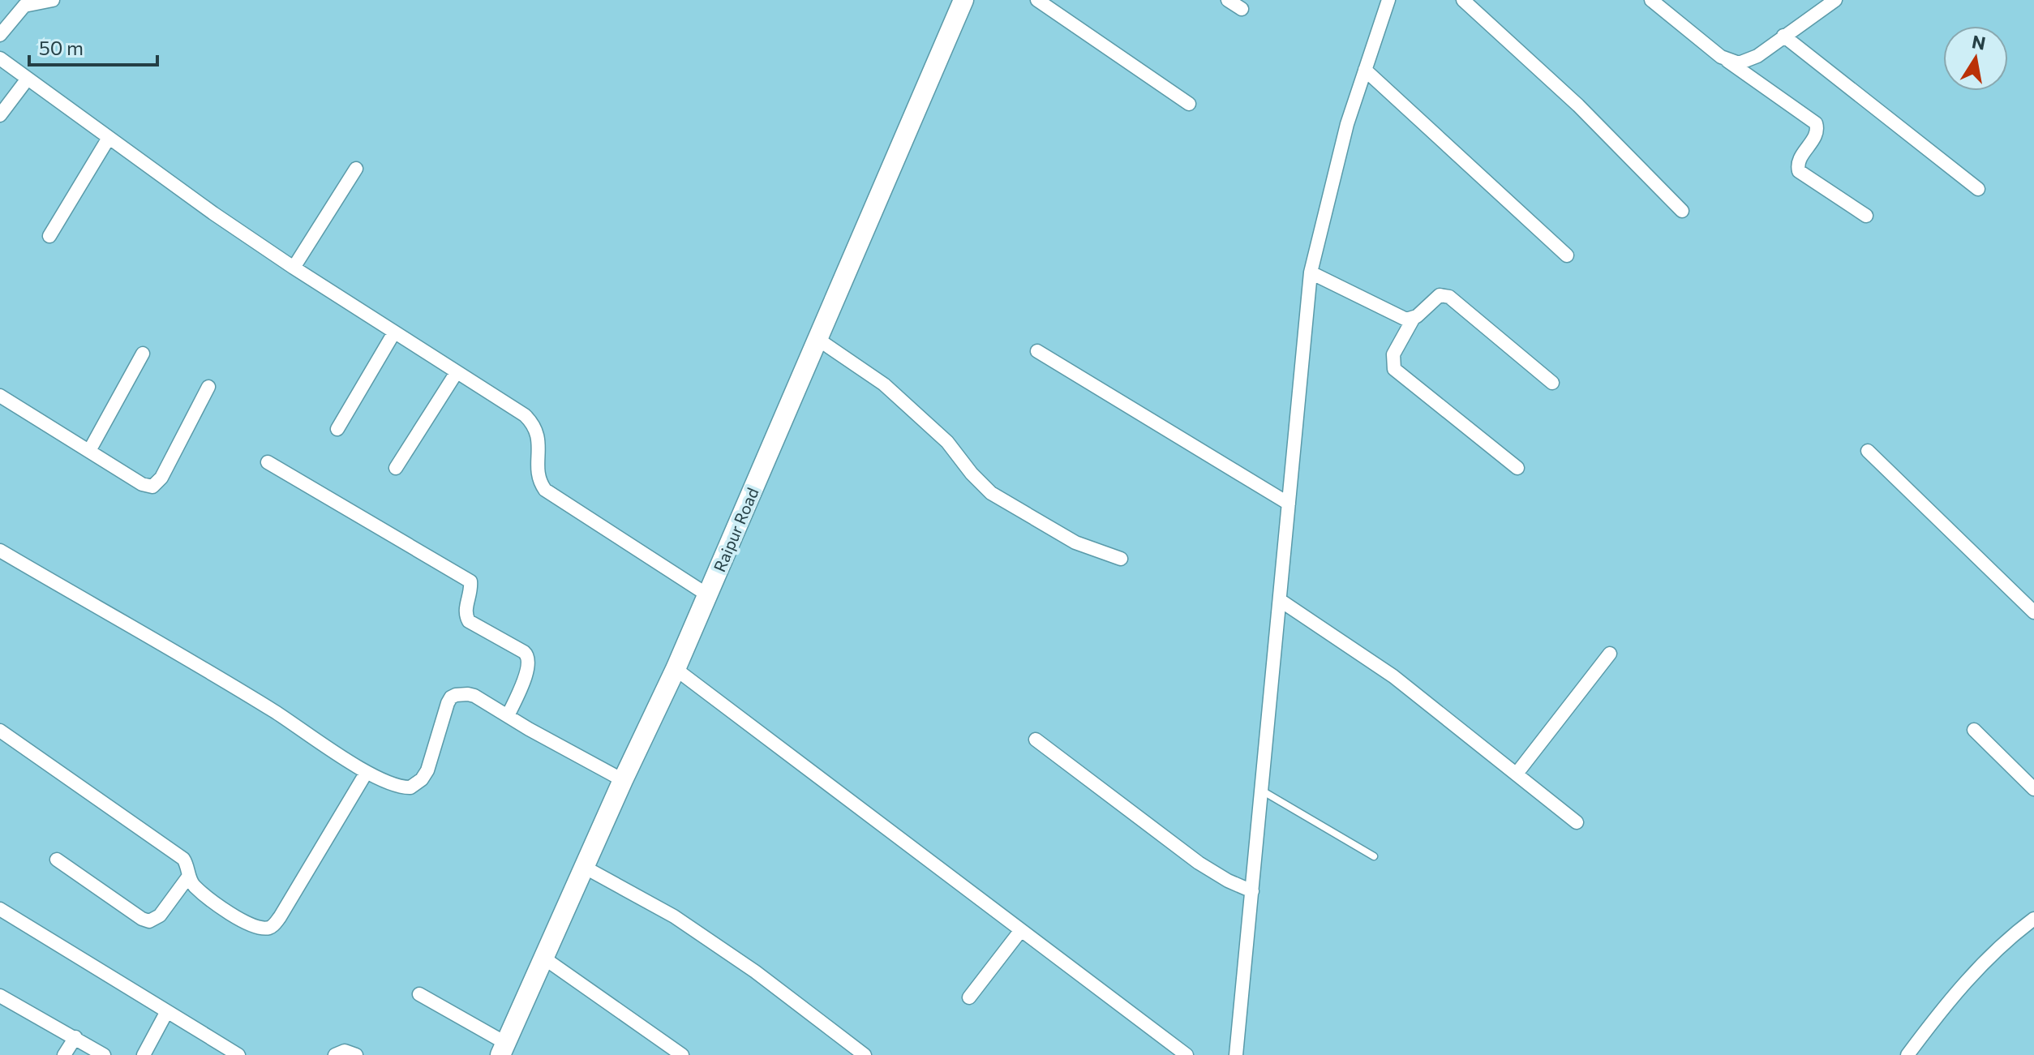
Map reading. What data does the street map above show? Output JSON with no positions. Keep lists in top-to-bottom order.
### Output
{
  "streets": {
    "main road": ["Raipur Road"]
  },
  "scale_bar": "50 m",
  "north": "top"
}
